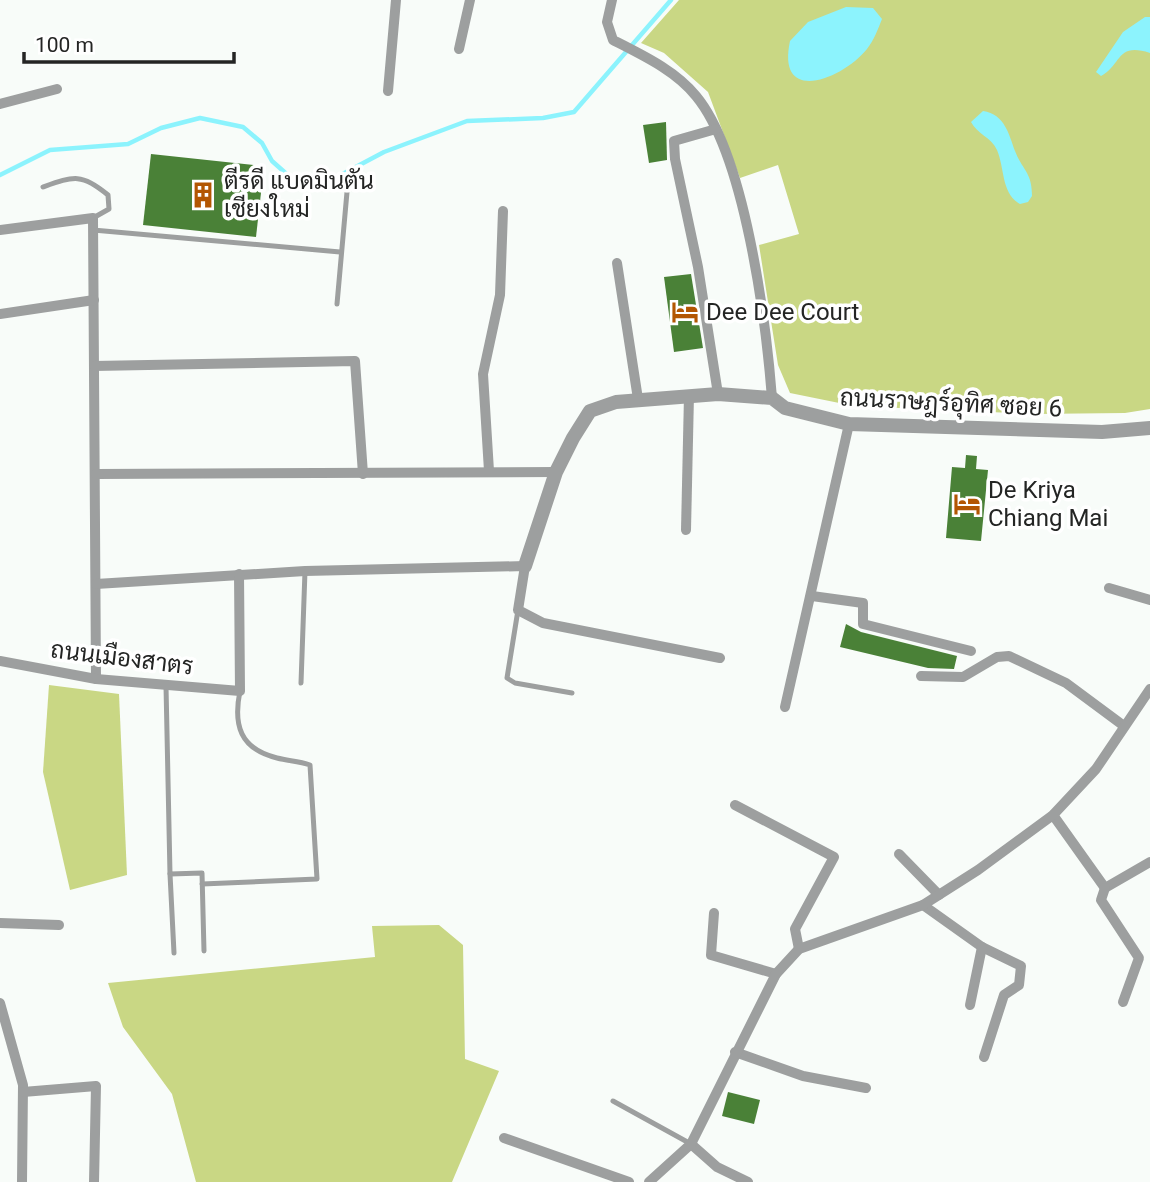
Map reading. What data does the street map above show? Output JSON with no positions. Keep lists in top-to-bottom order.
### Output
{
  "streets": {
    "street": ["ถนนราษฎร์อุทิศ ซอย 6", "ถนนเมืองสาตร"]
  },
  "places": {
    "building": ["ตีรดี แบดมินตัน เชียงใหม่"],
    "hotel": ["Dee Dee Court", "De Kriya Chiang Mai"]
  },
  "scale_bar": "100 m"
}
